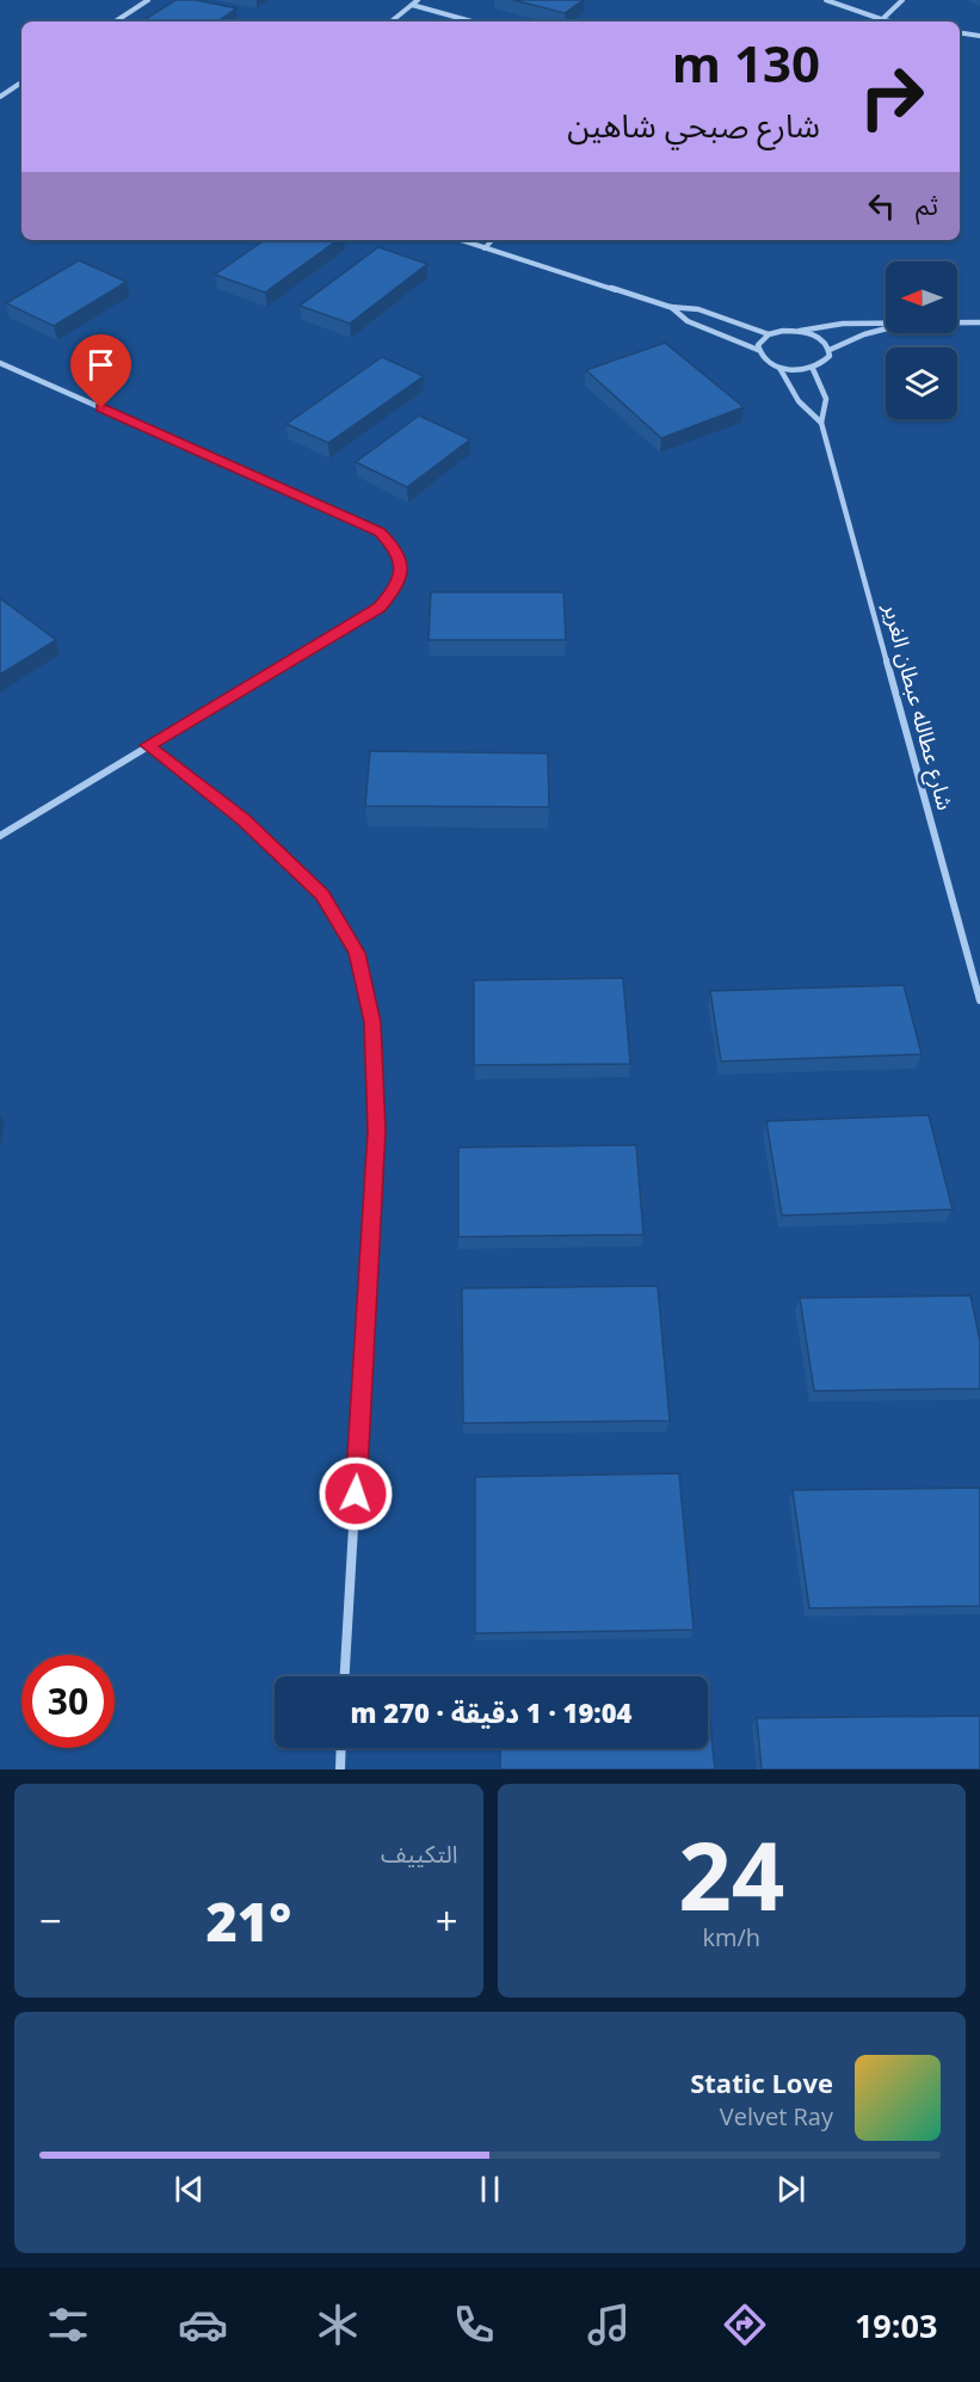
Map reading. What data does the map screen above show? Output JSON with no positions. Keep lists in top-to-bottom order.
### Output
{
  "streets": {
    "street": ["شارع عطالله عبطان الغرير"]
  },
  "north": "left",
  "page": {
    "turn": ["130 m", "شارع صبحي شاهين"],
    "then": "ثم",
    "limit": "30",
    "trip": "19:04 · 1 دقيقة · 270 m",
    "tile": [
      ["24", "km/h"],
      "التكييف"
    ],
    "heat": ["−", "21°", "+"],
    "song": ["Static Love", "Velvet Ray"],
    "tabs": "19:03"
  }
}
